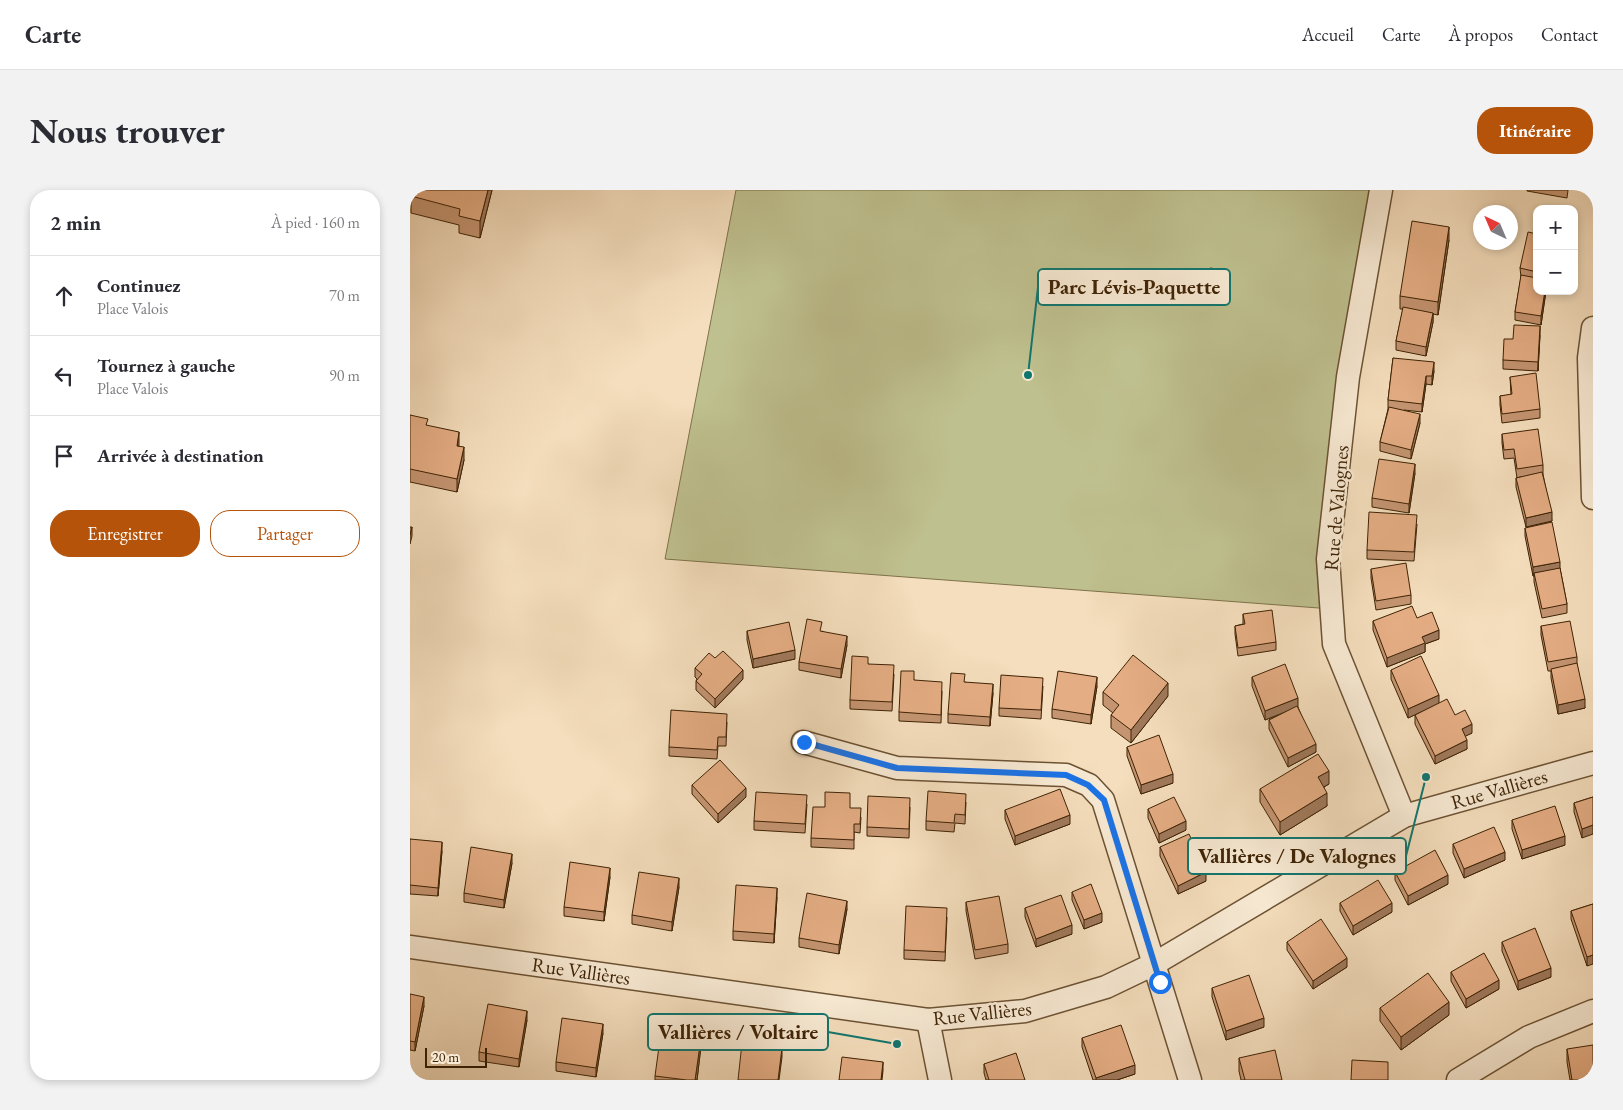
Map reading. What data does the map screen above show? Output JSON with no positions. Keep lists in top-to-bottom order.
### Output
{
  "streets": {
    "street": ["Rue de Valognes", "Rue Vallières"]
  },
  "crossings": [
    ["Rue de Valognes", "Rue Vallières"]
  ],
  "places": ["Parc Lévis-Paquette", "Vallières / De Valognes", "Vallières / Voltaire"],
  "scale_bar": "20 m",
  "north": "top left",
  "page": {
    "header": "Carte",
    "nav": [
      "Accueil",
      "Carte",
      "À propos",
      "Contact"
    ],
    "buttons": [
      "Itinéraire",
      ["Enregistrer", "Partager"]
    ],
    "title": "Nous trouver",
    "heading": ["2 min", "À pied · 160 m"],
    "map_buttons": ["+", "−"],
    "list": [
      ["Continuez", "Place Valois", "70 m"],
      ["Tournez à gauche", "Place Valois", "90 m"],
      "Arrivée à destination"
    ],
    "scale": "20 m"
  }
}
